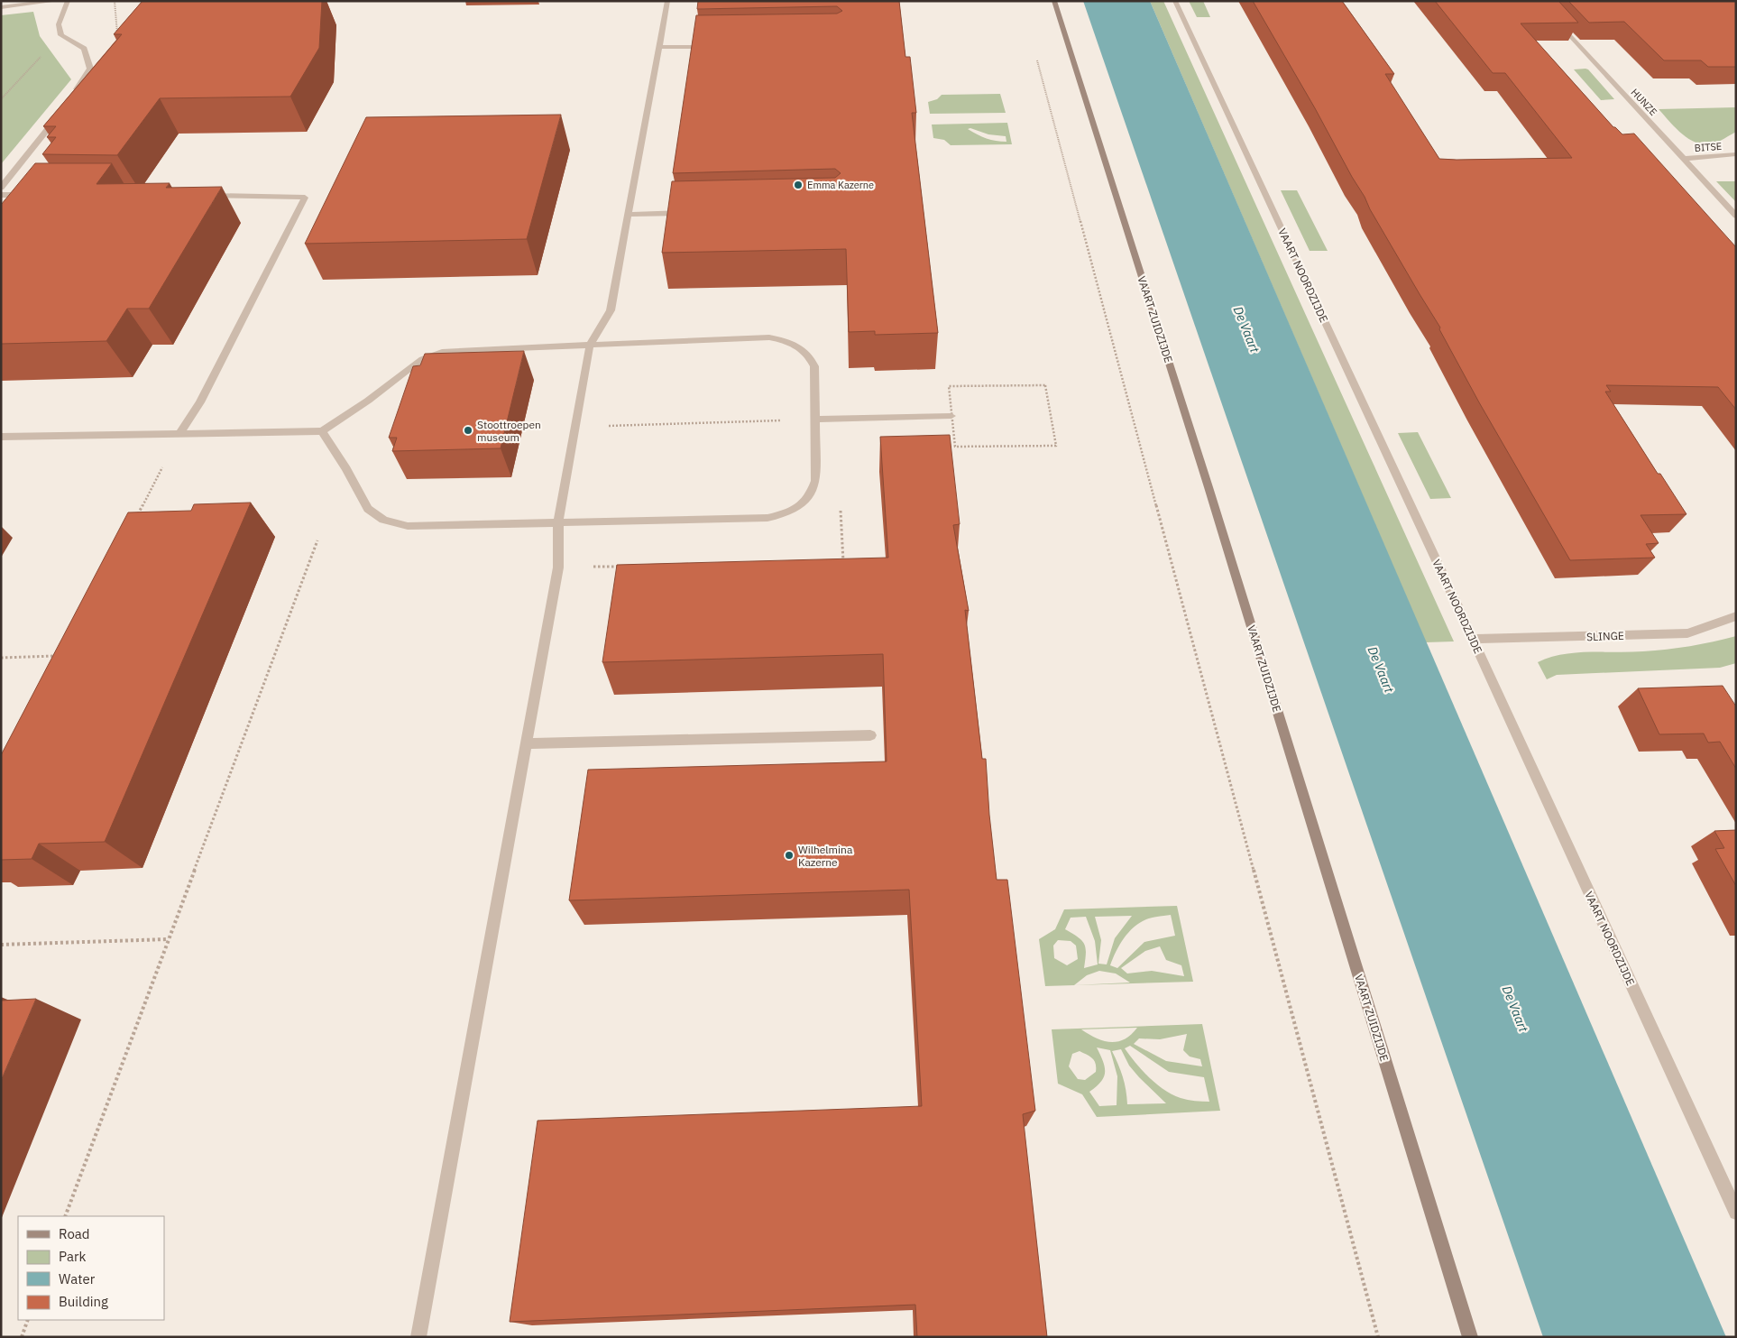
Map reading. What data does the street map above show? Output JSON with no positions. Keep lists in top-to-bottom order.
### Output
{
  "streets": {
    "main road": ["VAART ZUIDZIJDE"],
    "street": [
      "HUNZE",
      "BITSE",
      "VAART NOORDZIJDE",
      "SLINGE"
    ]
  },
  "crossings": [
    ["HUNZE", "BITSE"],
    ["VAART NOORDZIJDE", "SLINGE"]
  ],
  "water": ["De Vaart"],
  "places": ["Emma Kazerne", "Stoottroepen museum", "Wilhelmina Kazerne"],
  "legend": [
    "Road",
    "Park",
    "Water",
    "Building"
  ]
}
